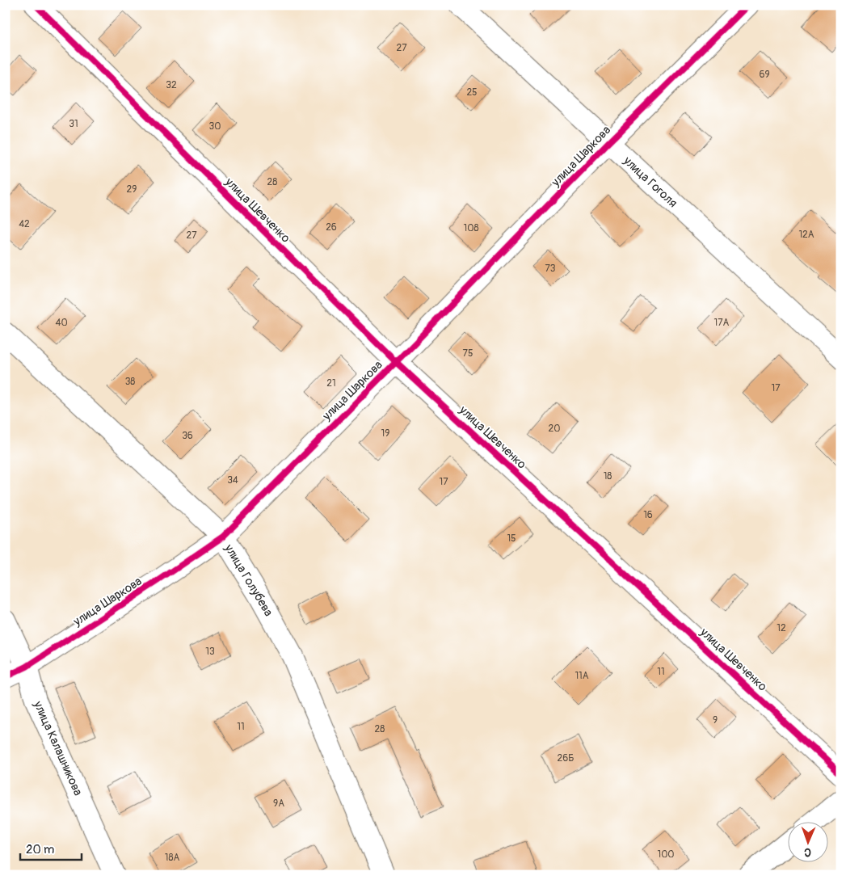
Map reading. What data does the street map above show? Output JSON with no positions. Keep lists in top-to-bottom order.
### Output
{
  "streets": {
    "street": [
      "улица Шаркова",
      "улица Гоголя",
      "улица Шевченко",
      "улица Голубева",
      "улица Калашникова"
    ]
  },
  "crossings": [
    ["улица Шаркова", "улица Гоголя"],
    ["улица Шаркова", "улица Шевченко"],
    ["улица Шаркова", "улица Голубева"],
    ["улица Шаркова", "улица Калашникова"]
  ],
  "house_numbers": [
    "27",
    "69",
    "32",
    "25",
    "31",
    "30",
    "28",
    "29",
    "42",
    "26",
    "108",
    "12А",
    "27",
    "73",
    "40",
    "17А",
    "75",
    "38",
    "21",
    "17",
    "20",
    "19",
    "36",
    "18",
    "34",
    "17",
    "16",
    "15",
    "12",
    "13",
    "11",
    "11А",
    "9",
    "11",
    "28",
    "26Б",
    "9А",
    "100",
    "18А"
  ],
  "scale_bar": "20 m",
  "north": "bottom"
}
